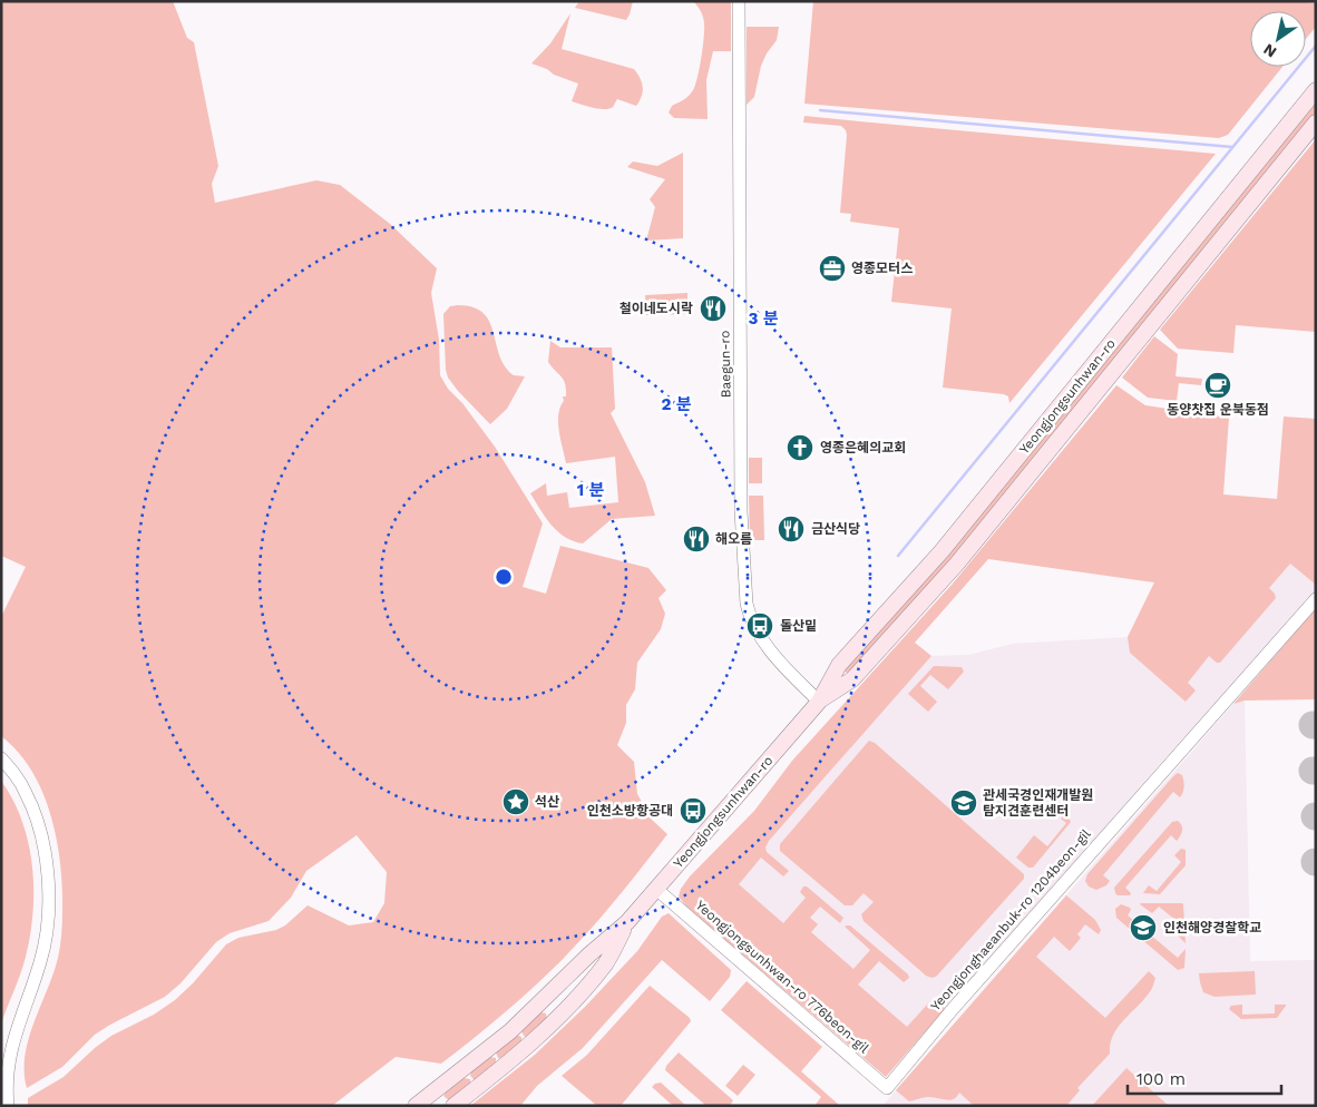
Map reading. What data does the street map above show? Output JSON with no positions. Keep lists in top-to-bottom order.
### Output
{
  "streets": {
    "main road": ["Yeongjongsunhwan-ro"],
    "street": ["Baegun-ro", "Yeongjonghaeanbuk-ro 1204beon-gil", "Yeongjongsunhwan-ro 776beon-gil"]
  },
  "crossings": [
    ["Baegun-ro", "Yeongjongsunhwan-ro"],
    ["Yeongjongsunhwan-ro", "Yeongjongsunhwan-ro 776beon-gil"],
    ["Yeongjonghaeanbuk-ro 1204beon-gil", "Yeongjongsunhwan-ro 776beon-gil"]
  ],
  "places": {
    "office": ["영종모터스"],
    "restaurant": ["철이네도시락", "금산식당", "해오름"],
    "cafe": ["동양찻집 운북동점"],
    "church": ["영종은혜의교회"],
    "bus stop": ["돌산밑", "인천소방항공대"],
    "place": ["석산"],
    "school or university": ["관세국경인재개발원 탐지견훈련센터", "인천해양경찰학교"]
  },
  "scale_bar": "100 m",
  "north": "bottom left",
  "rings": ["3 분", "2 분", "1 분"]
}
